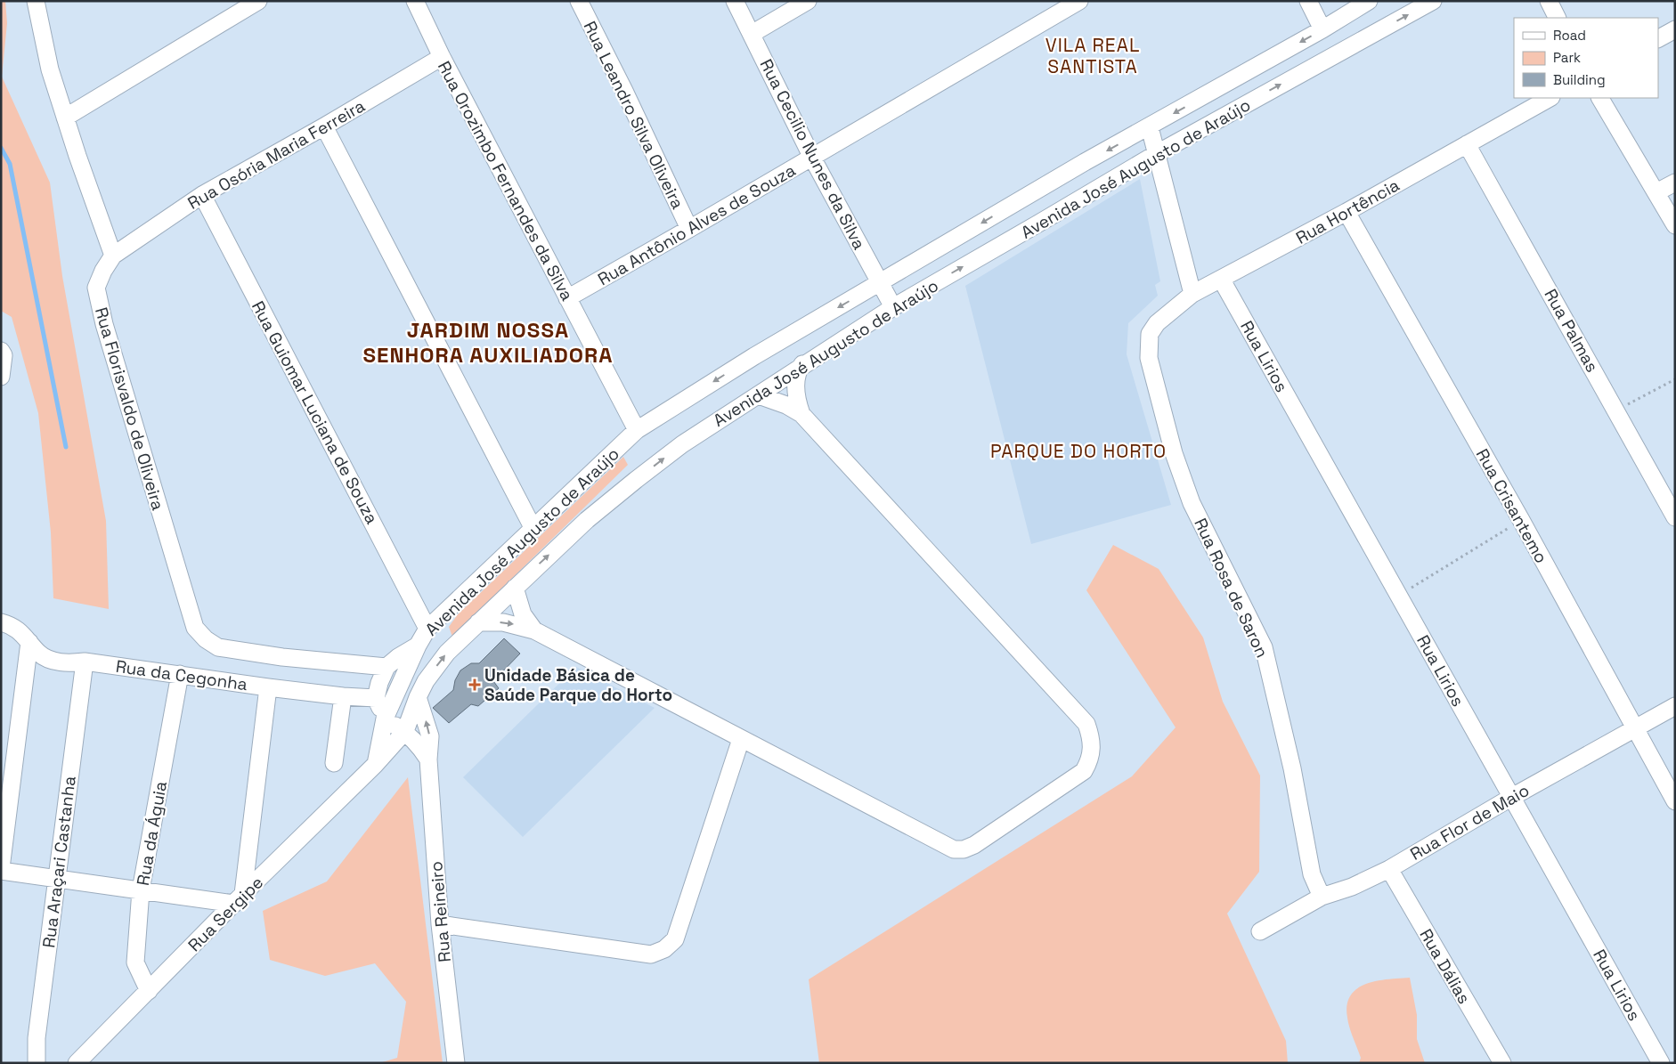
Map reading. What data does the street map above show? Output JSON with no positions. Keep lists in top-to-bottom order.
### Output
{
  "streets": {
    "street": [
      "Rua Leandro Silva Oliveira",
      "Rua Osória Maria Ferreira",
      "Rua Cecilio Nunes da Silva",
      "Avenida José Augusto de Araújo",
      "Rua Orozimbo Fernandes da Silva",
      "Rua Hortência",
      "Rua Antônio Alves de Souza",
      "Rua Palmas",
      "Rua Lirios",
      "Rua Florisvaldo de Oliveira",
      "Rua Guiomar Luciana de Souza",
      "Rua Crisantemo",
      "Rua Rosa de Saron",
      "Rua da Cegonha",
      "Rua Flor de Maio",
      "Rua da Águia",
      "Rua Araçari Castanha",
      "Rua Reineiro",
      "Rua Sergipe",
      "Rua Dálias"
    ]
  },
  "crossings": [
    ["Rua Leandro Silva Oliveira", "Rua Antônio Alves de Souza"],
    ["Rua Osória Maria Ferreira", "Rua Orozimbo Fernandes da Silva"],
    ["Rua Osória Maria Ferreira", "Rua Florisvaldo de Oliveira"],
    ["Rua Osória Maria Ferreira", "Rua Guiomar Luciana de Souza"],
    ["Rua Cecilio Nunes da Silva", "Avenida José Augusto de Araújo"],
    ["Rua Cecilio Nunes da Silva", "Rua Antônio Alves de Souza"],
    ["Avenida José Augusto de Araújo", "Rua Orozimbo Fernandes da Silva"],
    ["Avenida José Augusto de Araújo", "Rua Guiomar Luciana de Souza"],
    ["Avenida José Augusto de Araújo", "Rua Reineiro"],
    ["Avenida José Augusto de Araújo", "Rua Sergipe"],
    ["Rua Orozimbo Fernandes da Silva", "Rua Antônio Alves de Souza"],
    ["Rua Hortência", "Rua Palmas"],
    ["Rua Hortência", "Rua Lirios"],
    ["Rua Hortência", "Rua Crisantemo"],
    ["Rua Hortência", "Rua Rosa de Saron"],
    ["Rua Lirios", "Rua Flor de Maio"],
    ["Rua Crisantemo", "Rua Flor de Maio"],
    ["Rua Rosa de Saron", "Rua Flor de Maio"],
    ["Rua da Cegonha", "Rua da Águia"],
    ["Rua da Cegonha", "Rua Araçari Castanha"],
    ["Rua Flor de Maio", "Rua Dálias"],
    ["Rua da Águia", "Rua Sergipe"]
  ],
  "districts": ["VILA REAL SANTISTA", "JARDIM NOSSA SENHORA AUXILIADORA", "PARQUE DO HORTO"],
  "places": {
    "health": ["Unidade Básica de Saúde Parque do Horto"]
  },
  "legend": ["Road", "Park", "Building"]
}
